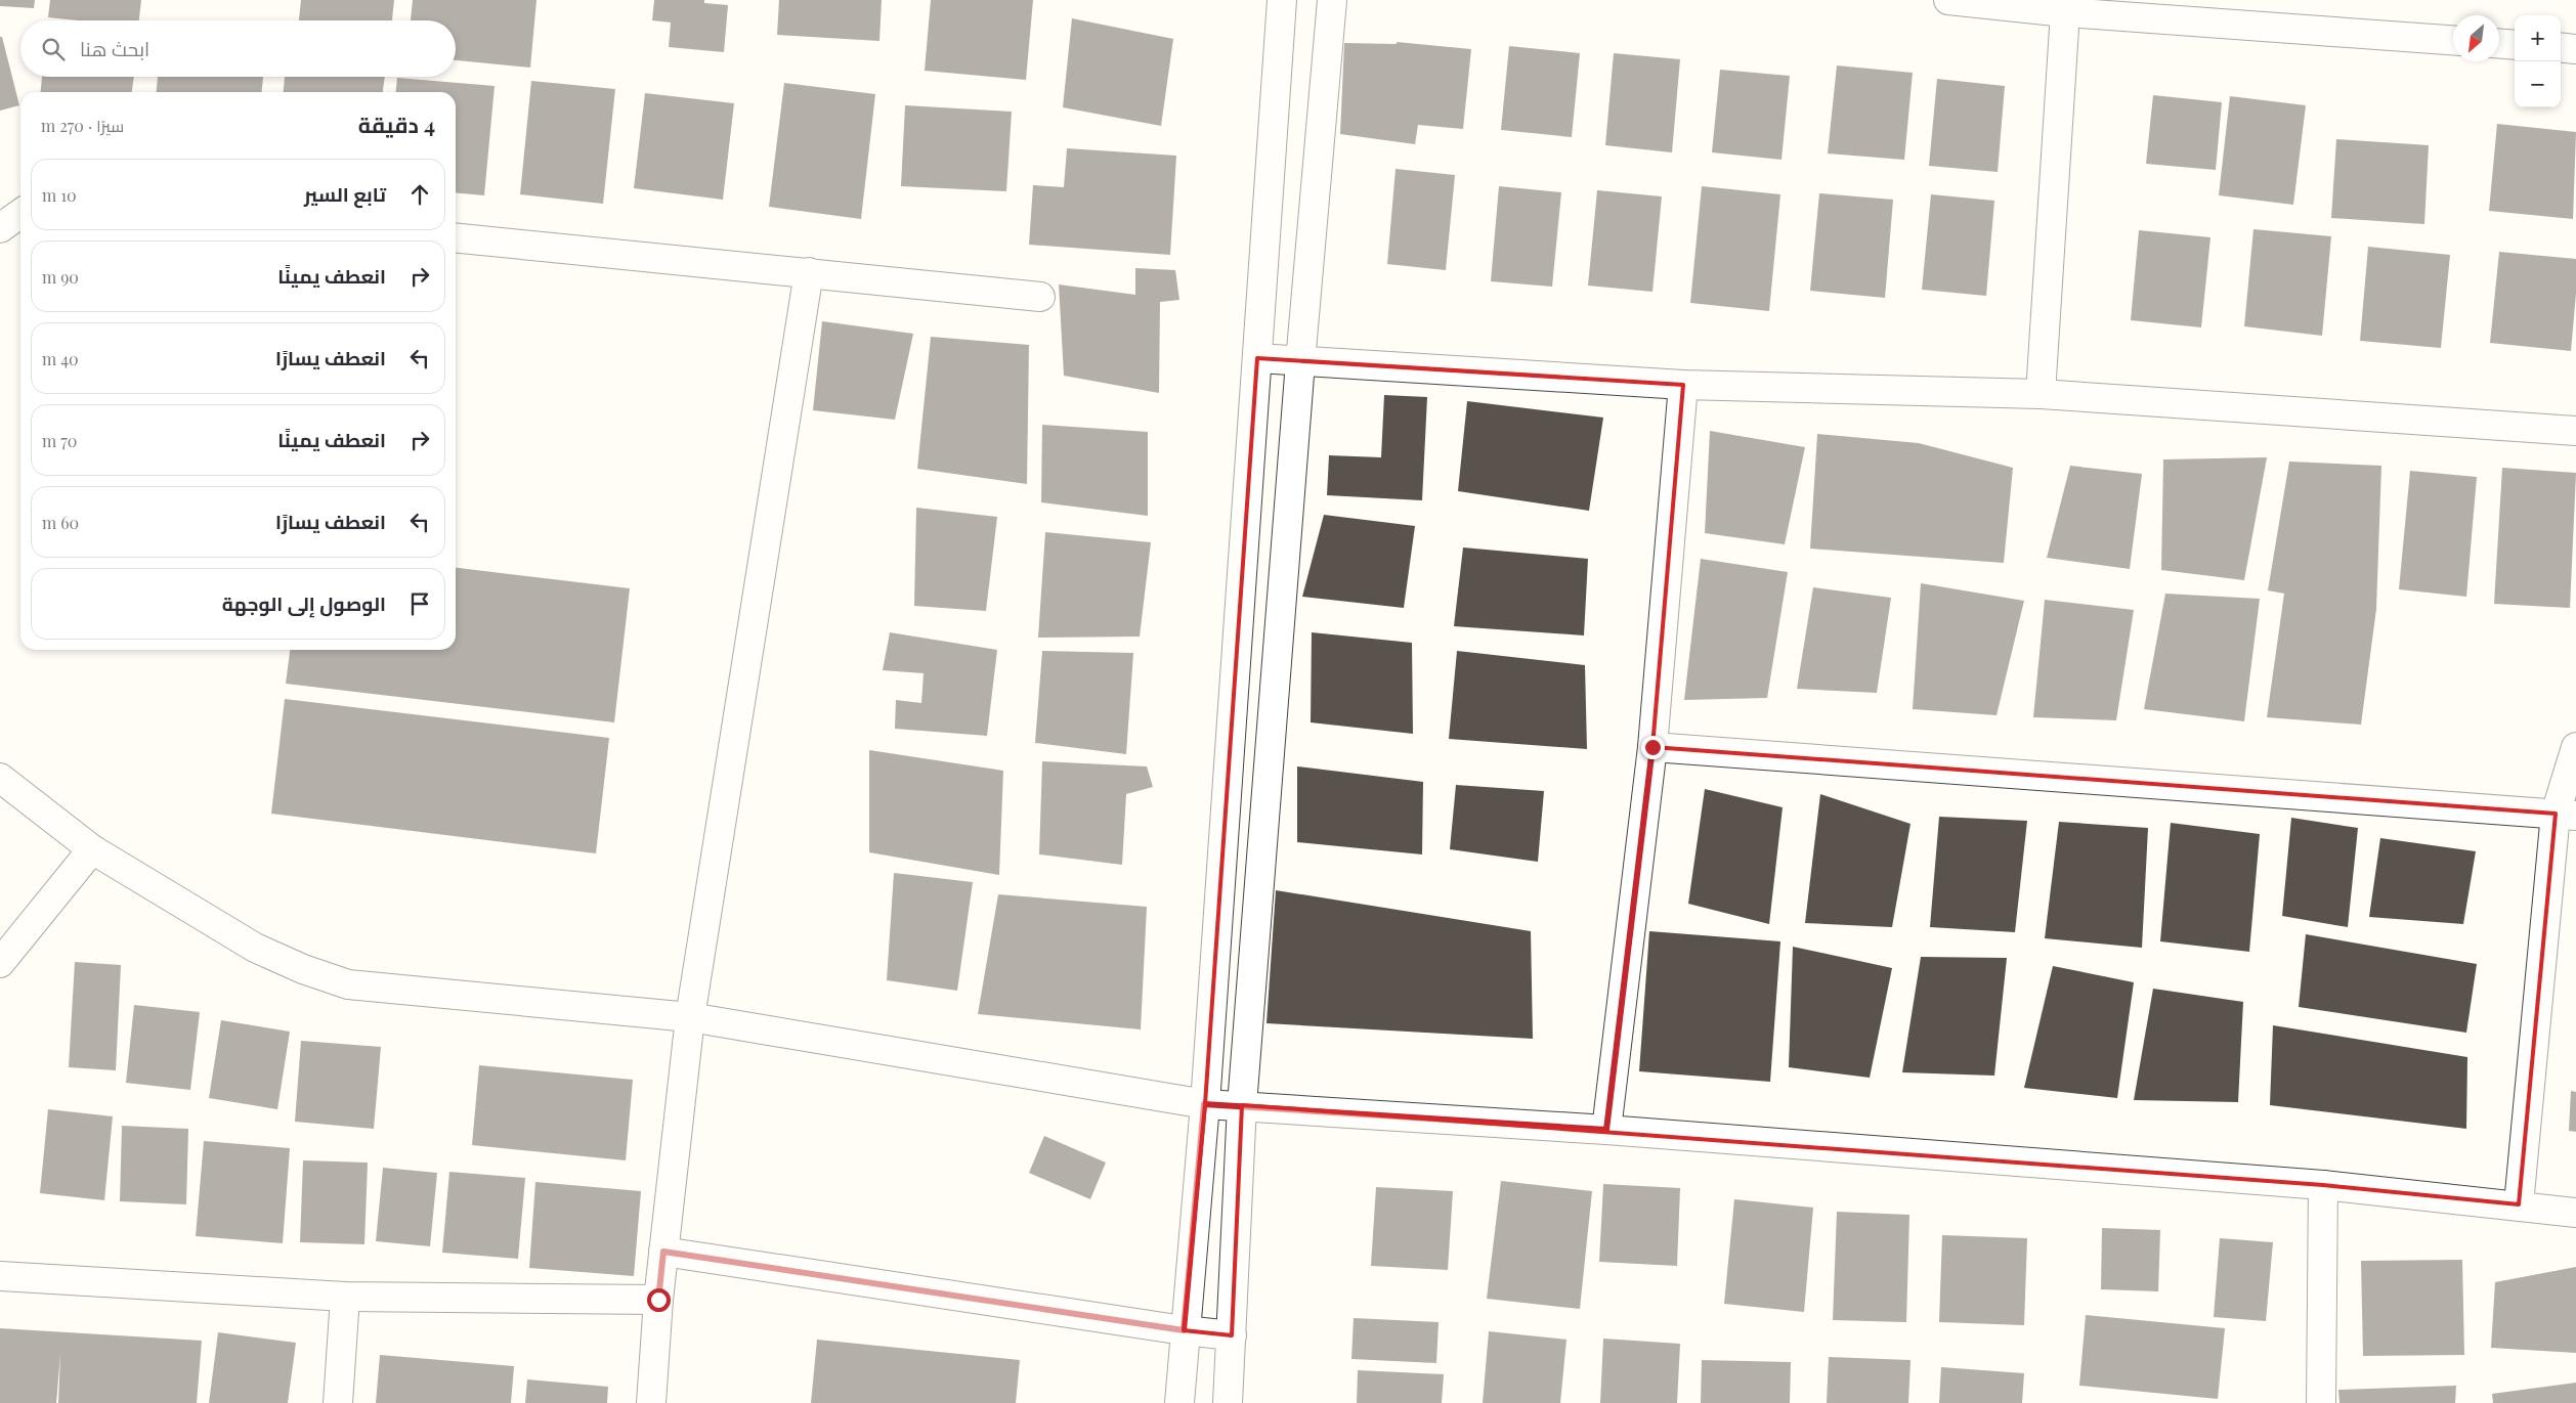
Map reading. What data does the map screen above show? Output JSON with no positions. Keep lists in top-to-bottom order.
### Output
{
  "north": "bottom left",
  "page": {
    "map_buttons": ["+", "−"],
    "search": "ابحث هنا",
    "heading": ["4 دقيقة", "سيرًا · 270 m"],
    "list": [
      ["تابع السير", "10 m"],
      ["انعطف يمينًا", "90 m"],
      ["انعطف يسارًا", "40 m"],
      ["انعطف يمينًا", "70 m"],
      ["انعطف يسارًا", "60 m"],
      "الوصول إلى الوجهة"
    ]
  }
}
